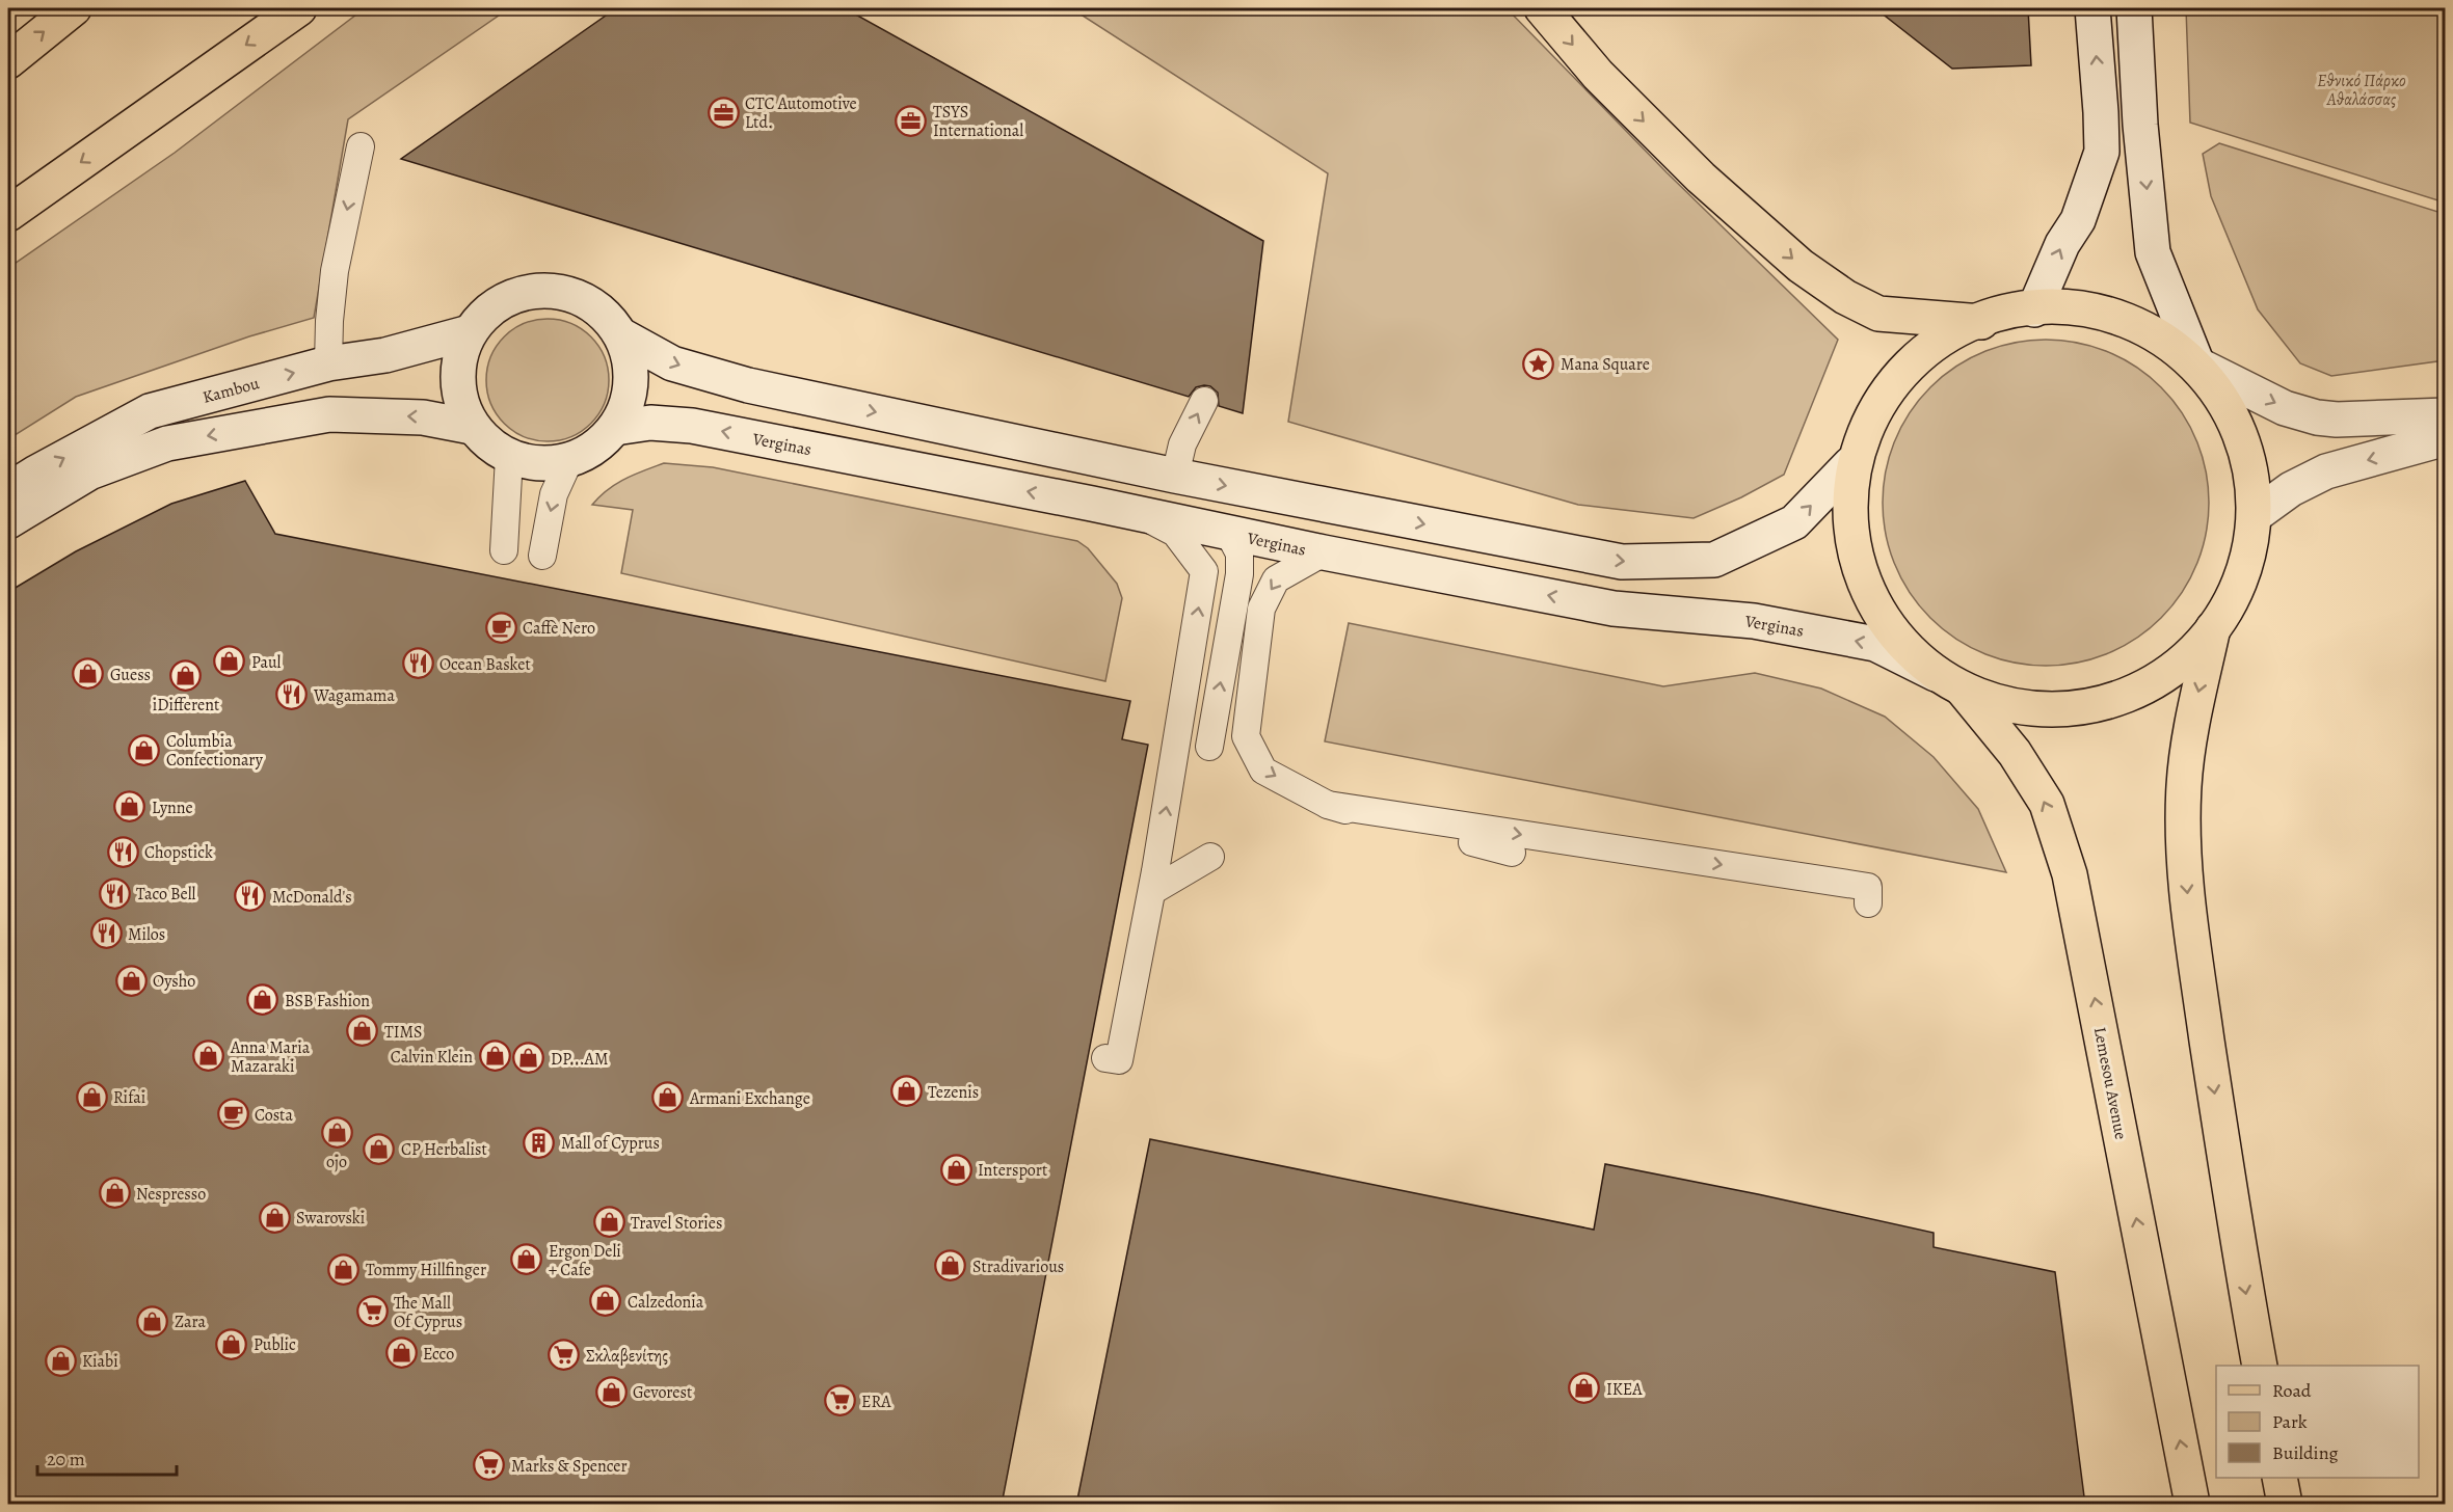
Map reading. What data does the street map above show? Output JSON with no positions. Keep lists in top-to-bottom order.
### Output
{
  "streets": {
    "main road": ["Lemesou Avenue"],
    "street": ["Kambou", "Verginas"]
  },
  "crossings": [
    ["Kambou", "Verginas"],
    ["Verginas", "Lemesou Avenue"]
  ],
  "parks": ["Εθνικό Πάρκο Αθαλάσσας"],
  "places": {
    "office": ["CTC Automotive Ltd.", "TSYS International"],
    "place": ["Mana Square"],
    "cafe": ["Caffè Nero", "Costa"],
    "shop": [
      "Paul",
      "Guess",
      "iDifferent",
      "Columbia Confectionary",
      "Lynne",
      "Oysho",
      "BSB Fashion",
      "TIMS",
      "Anna Maria Mazaraki",
      "Calvin Klein",
      "DP...AM",
      "Tezenis",
      "Rifai",
      "Armani Exchange",
      "ojo",
      "CP Herbalist",
      "Intersport",
      "Nespresso",
      "Swarovski",
      "Travel Stories",
      "Ergon Deli + Cafe",
      "Stradivarious",
      "Tommy Hillfinger",
      "Calzedonia",
      "Zara",
      "Public",
      "Ecco",
      "Kiabi",
      "IKEA",
      "Gevorest"
    ],
    "restaurant": [
      "Ocean Basket",
      "Wagamama",
      "Chopstick",
      "Taco Bell",
      "McDonald's",
      "Milos"
    ],
    "building": ["Mall of Cyprus"],
    "supermarket": [
      "The Mall Of Cyprus",
      "Σκλαβενίτης",
      "ERA",
      "Marks & Spencer"
    ]
  },
  "legend": ["Road", "Park", "Building"],
  "scale_bar": "20 m"
}
